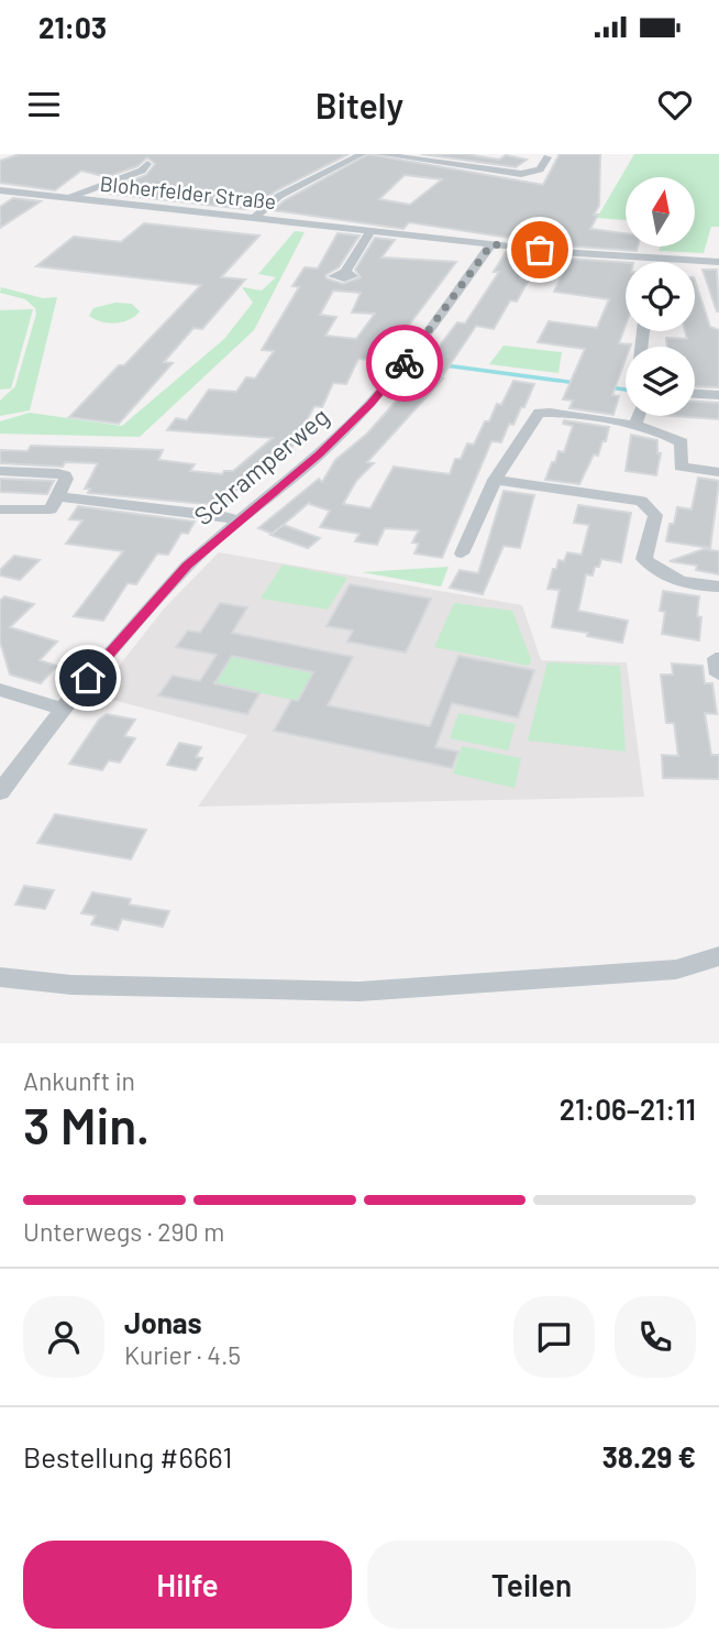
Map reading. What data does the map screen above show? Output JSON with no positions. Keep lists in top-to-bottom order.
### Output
{
  "streets": {
    "street": ["Bloherfelder Straße", "Schramperweg"]
  },
  "crossings": [
    ["Bloherfelder Straße", "Schramperweg"]
  ],
  "north": "top",
  "page": {
    "status": "21:03",
    "header": "Bitely",
    "heading": ["3 Min.", "Ankunft in", "21:06–21:11"],
    "panel": [
      "Jonas",
      "Kurier · 4.5",
      "Bestellung #6661",
      "38.29 €"
    ],
    "bar": "Unterwegs · 290 m",
    "buttons": ["Hilfe", "Teilen"]
  }
}
